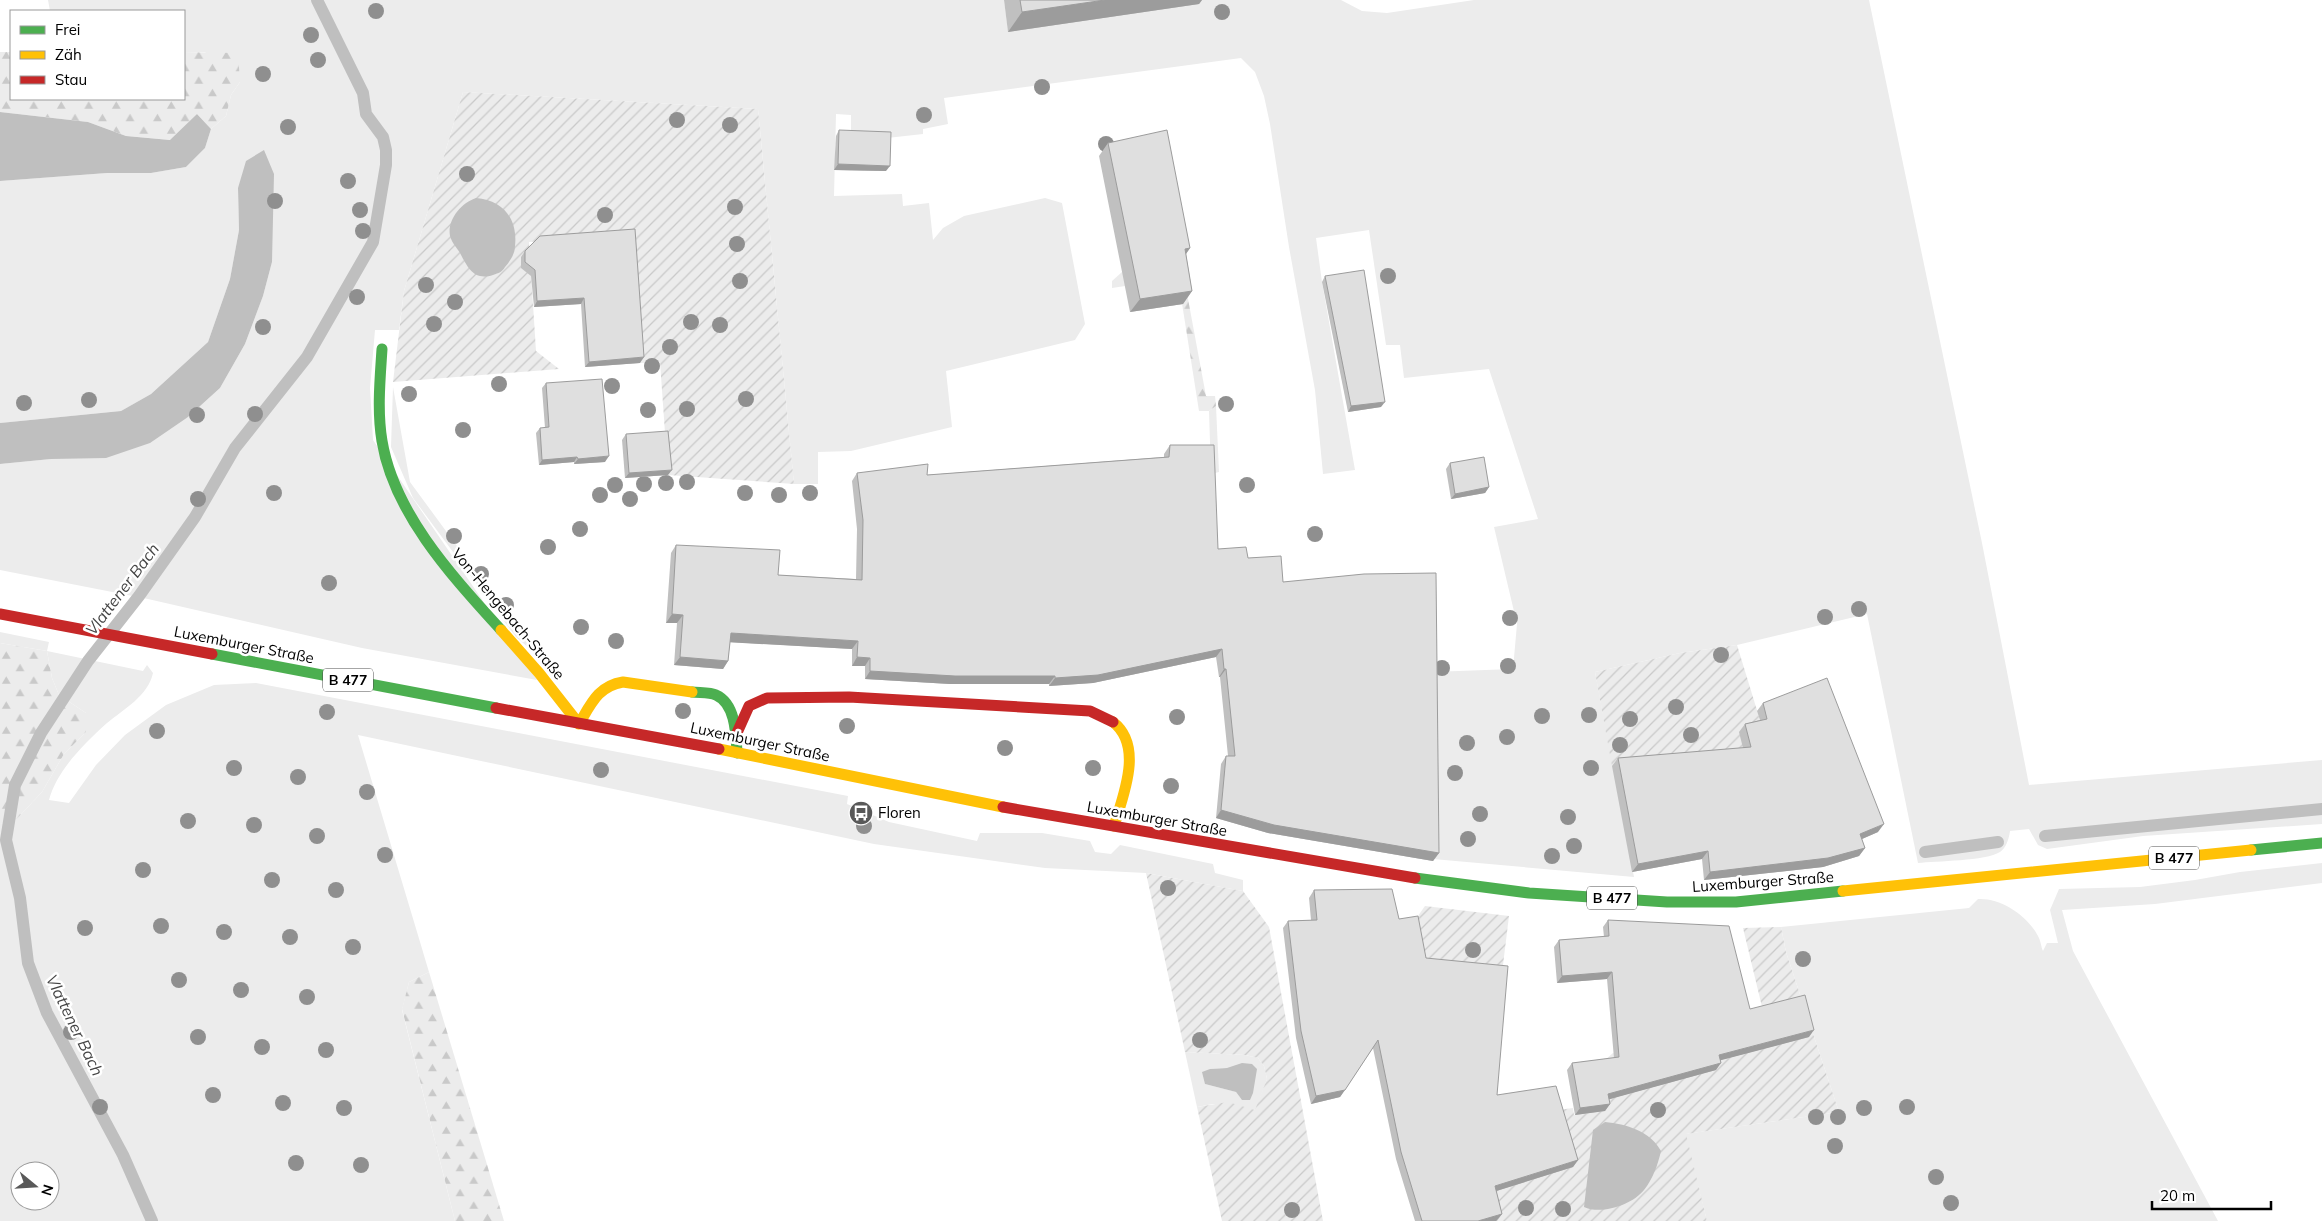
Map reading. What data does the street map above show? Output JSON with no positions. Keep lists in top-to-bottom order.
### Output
{
  "streets": {
    "main road": ["Von-Hengebach-Straße", "Luxemburger Straße", "B 477"]
  },
  "crossings": [
    ["Von-Hengebach-Straße", "Luxemburger Straße"]
  ],
  "water": ["Vlattener Bach"],
  "places": {
    "bus stop": ["Floren"]
  },
  "legend": ["Frei", "Zäh", "Stau"],
  "scale_bar": "20 m",
  "north": "right"
}
